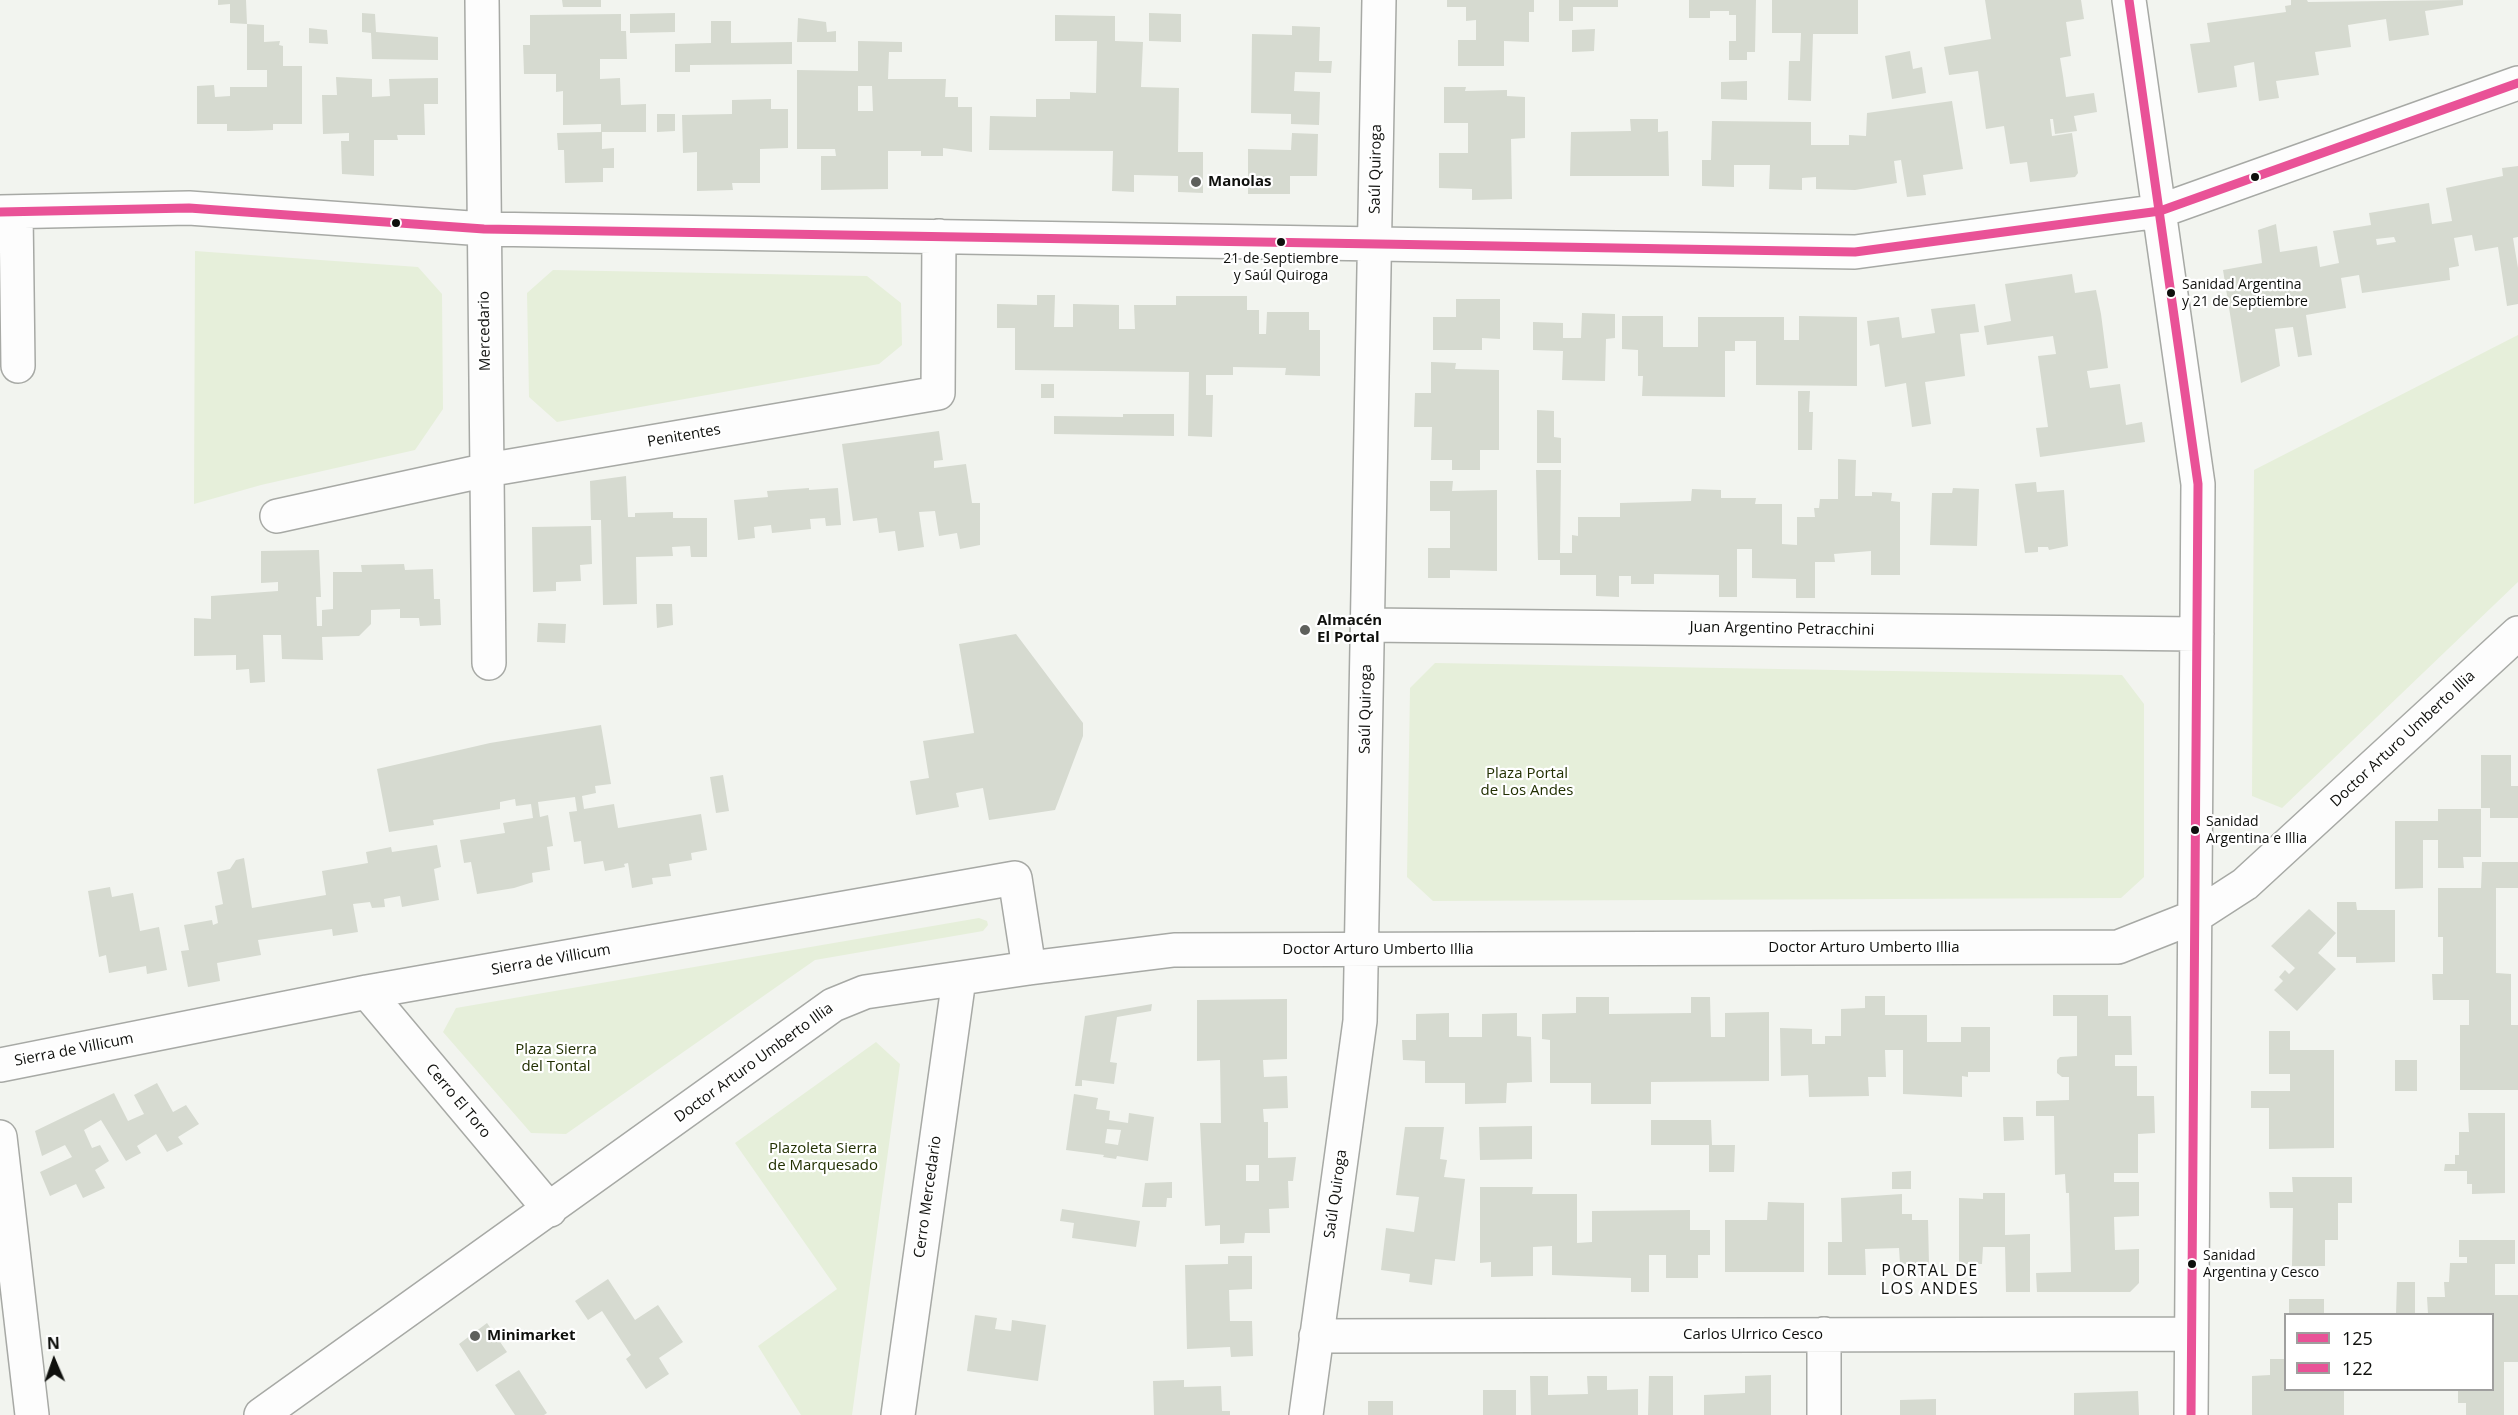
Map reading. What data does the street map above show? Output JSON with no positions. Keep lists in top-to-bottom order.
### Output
{
  "streets": {
    "street": [
      "Saúl Quiroga",
      "Mercedario",
      "Penitentes",
      "Juan Argentino Petracchini",
      "Doctor Arturo Umberto Illia",
      "Sierra de Villicum",
      "Cerro El Toro",
      "Cerro Mercedario",
      "Carlos Ulrrico Cesco"
    ]
  },
  "crossings": [
    ["Saúl Quiroga", "Juan Argentino Petracchini"],
    ["Saúl Quiroga", "Doctor Arturo Umberto Illia"],
    ["Saúl Quiroga", "Carlos Ulrrico Cesco"],
    ["Mercedario", "Penitentes"],
    ["Doctor Arturo Umberto Illia", "Sierra de Villicum"],
    ["Doctor Arturo Umberto Illia", "Cerro El Toro"],
    ["Doctor Arturo Umberto Illia", "Cerro Mercedario"],
    ["Sierra de Villicum", "Cerro El Toro"]
  ],
  "districts": ["PORTAL DE LOS ANDES"],
  "parks": ["Plaza Portal de Los Andes", "Plaza Sierra del Tontal", "Plazoleta Sierra de Marquesado"],
  "places": [
    "Manolas",
    "21 de Septiembre y Saúl Quiroga",
    "Sanidad Argentina y 21 de Septiembre",
    "Almacén El Portal",
    "Sanidad Argentina e Illia",
    "Sanidad Argentina y Cesco",
    "Minimarket"
  ],
  "lines": ["transit line 122", "transit line 125"],
  "legend": ["125", "122"],
  "north": "top"
}
